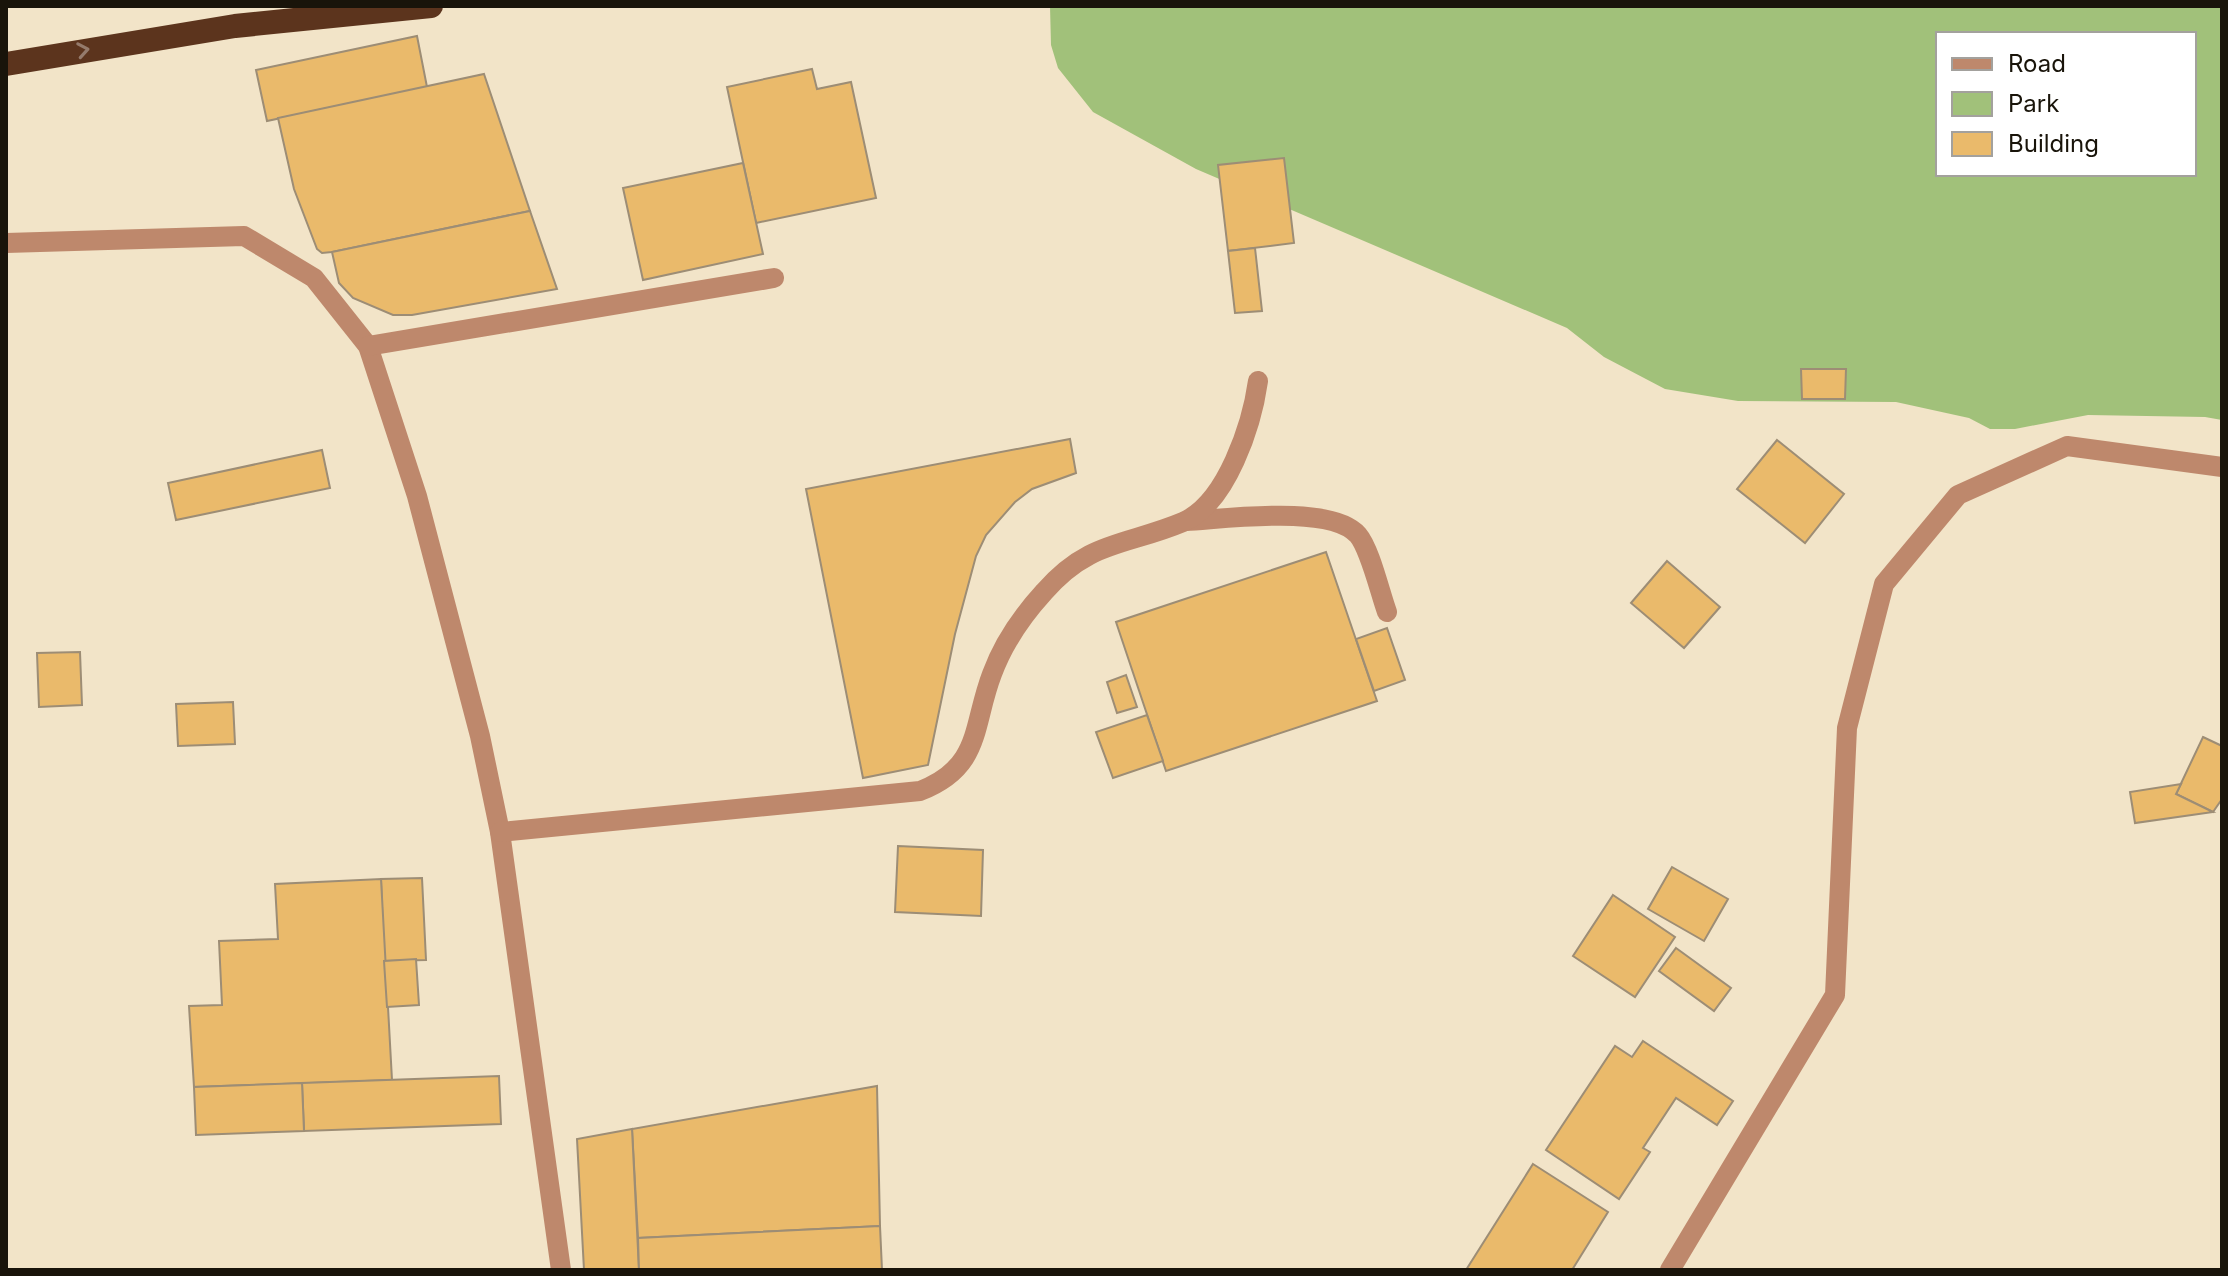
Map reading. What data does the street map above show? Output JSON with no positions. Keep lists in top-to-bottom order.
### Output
{
  "legend": ["Road", "Park", "Building"]
}
